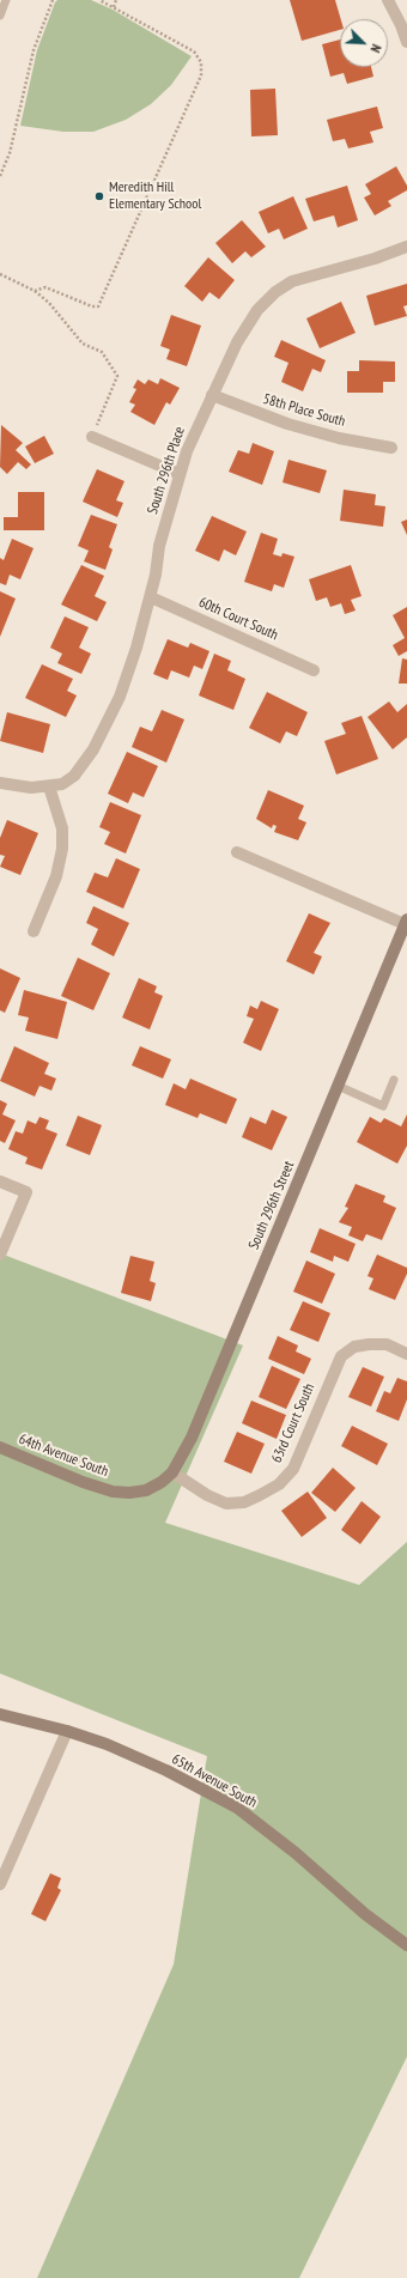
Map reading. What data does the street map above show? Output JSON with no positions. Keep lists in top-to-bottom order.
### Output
{
  "streets": {
    "street": [
      "58th Place South",
      "South 296th Place",
      "60th Court South",
      "South 296th Street",
      "63rd Court South",
      "64th Avenue South",
      "65th Avenue South"
    ]
  },
  "crossings": [
    ["58th Place South", "South 296th Place"],
    ["South 296th Place", "60th Court South"],
    ["South 296th Street", "63rd Court South"],
    ["South 296th Street", "64th Avenue South"]
  ],
  "places": ["Meredith Hill Elementary School"],
  "north": "bottom right"
}
